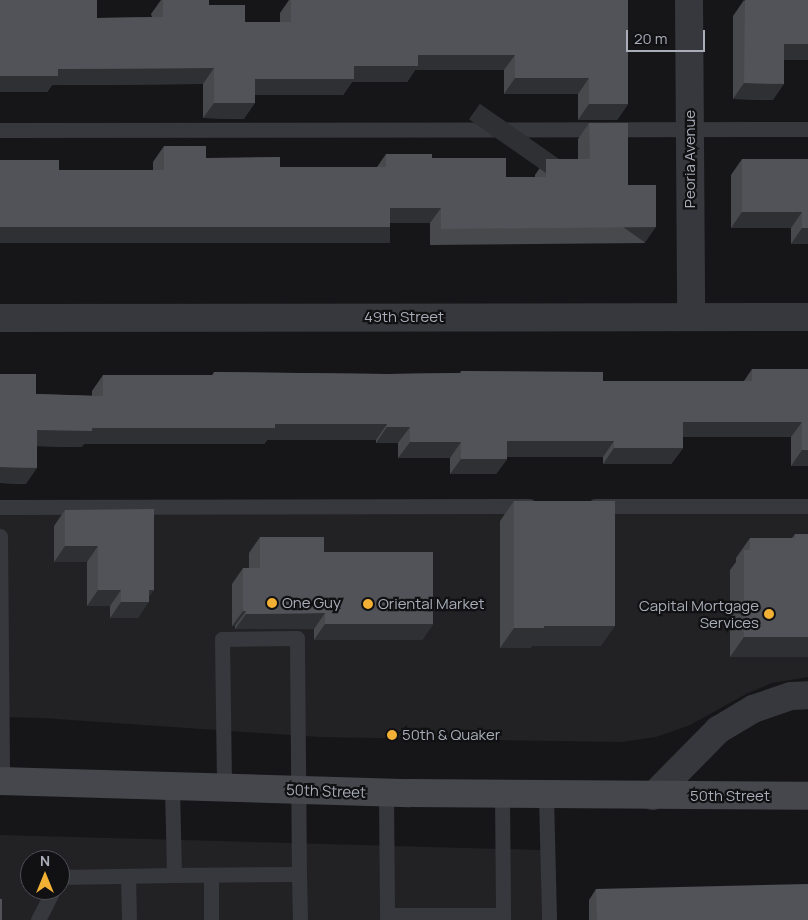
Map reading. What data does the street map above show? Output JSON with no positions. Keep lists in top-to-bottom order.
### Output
{
  "streets": {
    "main road": ["50th Street"],
    "street": ["Peoria Avenue", "49th Street"]
  },
  "crossings": [
    ["Peoria Avenue", "49th Street"]
  ],
  "places": [
    "One Guy",
    "Oriental Market",
    "Capital Mortgage Services",
    "50th & Quaker"
  ],
  "scale_bar": "20 m",
  "north": "top"
}
